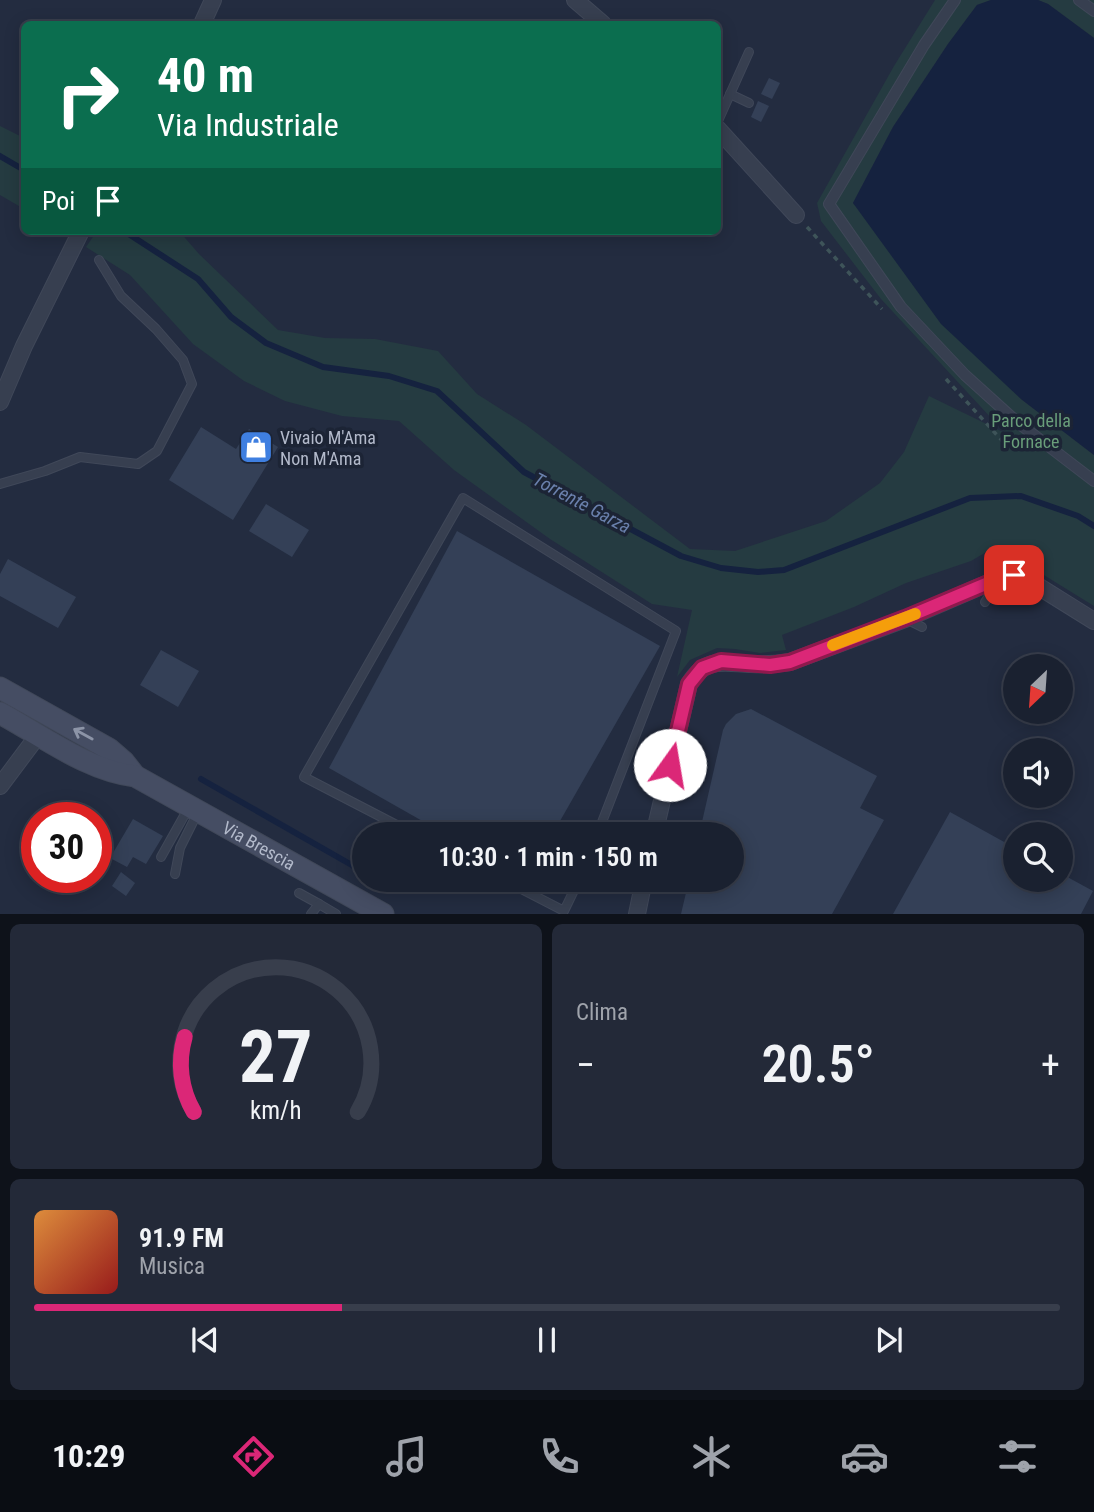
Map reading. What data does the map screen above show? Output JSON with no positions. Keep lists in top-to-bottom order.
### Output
{
  "streets": {
    "main road": ["Via Brescia"]
  },
  "water": ["Torrente Garza"],
  "parks": ["Parco della Fornace"],
  "places": {
    "shop": ["Vivaio M'Ama Non M'Ama"]
  },
  "north": "bottom left",
  "page": {
    "turn": ["40 m", "Via Industriale"],
    "then": "Poi",
    "limit": "30",
    "trip": "10:30 · 1 min · 150 m",
    "tile": "Clima",
    "heat": ["−", "20.5°", "+"],
    "song": ["91.9 FM", "Musica"],
    "tabs": "10:29",
    "gauge": ["27", "km/h"]
  }
}
